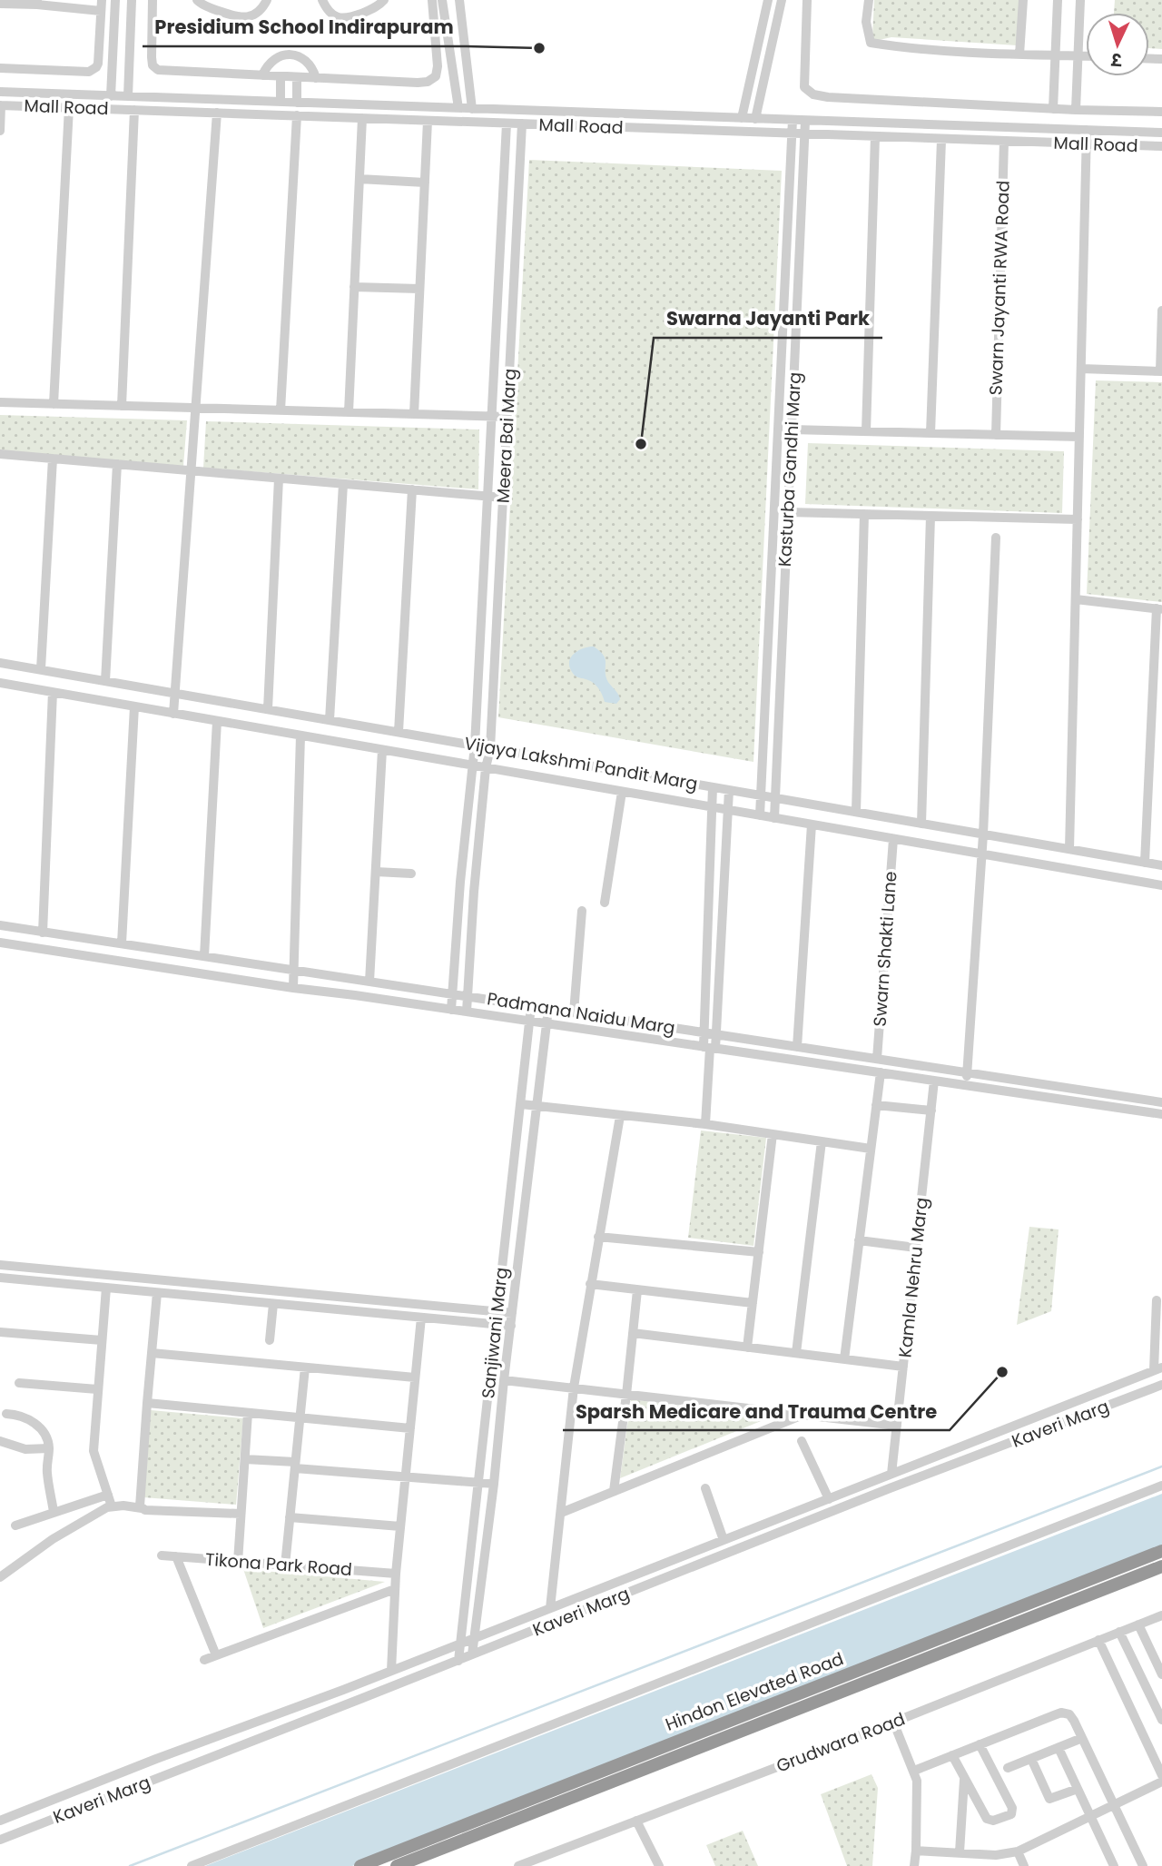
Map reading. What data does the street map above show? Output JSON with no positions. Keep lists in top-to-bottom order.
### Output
{
  "streets": {
    "highway": ["Hindon Elevated Road"],
    "street": [
      "Mall Road",
      "Swarn Jayanti RWA Road",
      "Meera Bai Marg",
      "Kasturba Gandhi Marg",
      "Vijaya Lakshmi Pandit Marg",
      "Swarn Shakti Lane",
      "Padmana Naidu Marg",
      "Kamla Nehru Marg",
      "Sanjiwani Marg",
      "Kaveri Marg",
      "Tikona Park Road",
      "Grudwara Road"
    ]
  },
  "crossings": [
    ["Mall Road", "Swarn Jayanti RWA Road"],
    ["Mall Road", "Meera Bai Marg"],
    ["Mall Road", "Kasturba Gandhi Marg"],
    ["Meera Bai Marg", "Vijaya Lakshmi Pandit Marg"],
    ["Meera Bai Marg", "Padmana Naidu Marg"],
    ["Kasturba Gandhi Marg", "Vijaya Lakshmi Pandit Marg"],
    ["Vijaya Lakshmi Pandit Marg", "Swarn Shakti Lane"],
    ["Swarn Shakti Lane", "Padmana Naidu Marg"],
    ["Padmana Naidu Marg", "Kamla Nehru Marg"],
    ["Padmana Naidu Marg", "Sanjiwani Marg"],
    ["Kamla Nehru Marg", "Kaveri Marg"],
    ["Sanjiwani Marg", "Kaveri Marg"]
  ],
  "places": ["Presidium School Indirapuram", "Swarna Jayanti Park", "Sparsh Medicare and Trauma Centre"],
  "north": "bottom"
}
